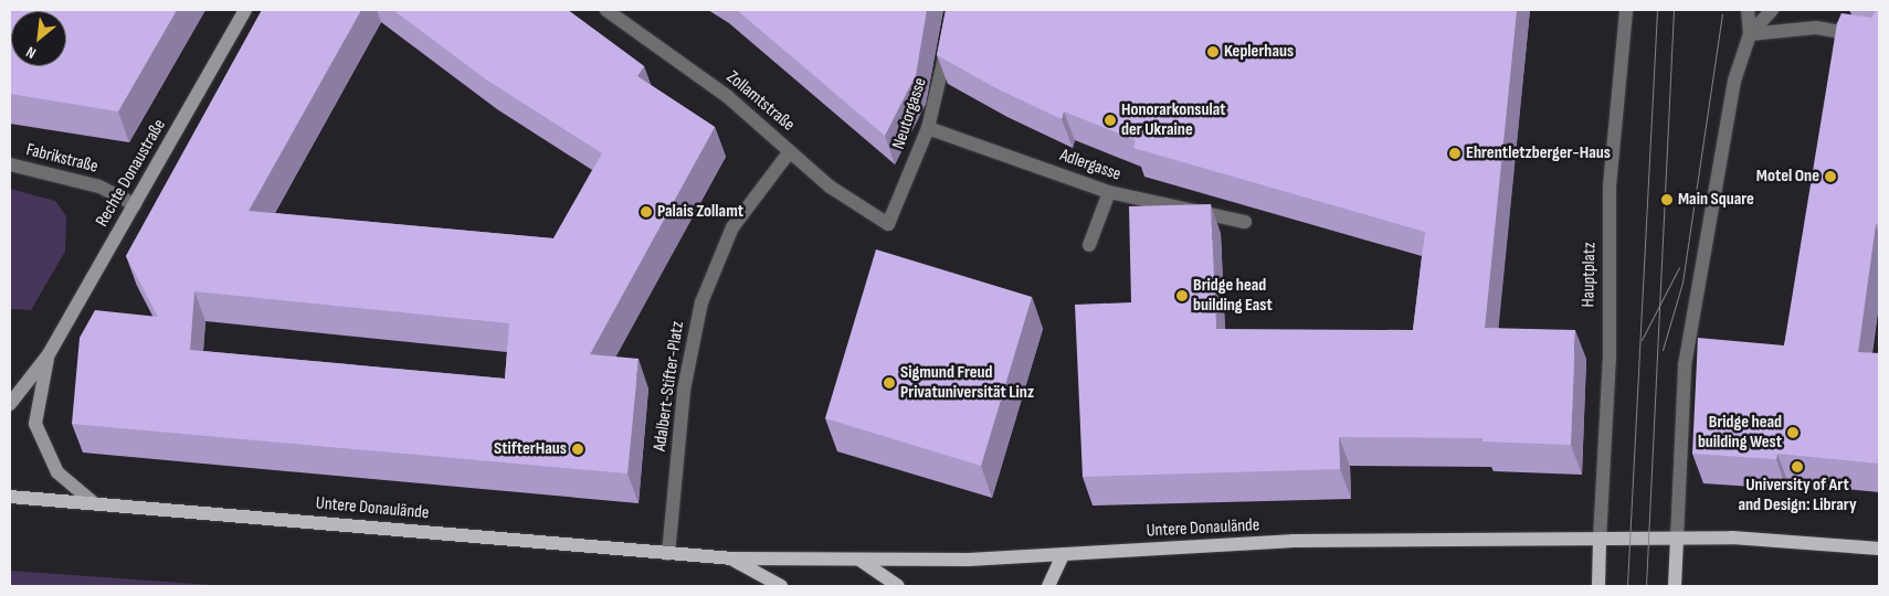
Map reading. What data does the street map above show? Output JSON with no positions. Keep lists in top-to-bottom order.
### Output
{
  "streets": {
    "main road": ["Rechte Donaustraße", "Untere Donaulände"],
    "street": [
      "Zollamtstraße",
      "Neutorgasse",
      "Fabrikstraße",
      "Adlergasse",
      "Hauptplatz",
      "Adalbert-Stifter-Platz"
    ]
  },
  "crossings": [
    ["Zollamtstraße", "Neutorgasse"],
    ["Zollamtstraße", "Adalbert-Stifter-Platz"],
    ["Neutorgasse", "Adlergasse"],
    ["Fabrikstraße", "Rechte Donaustraße"],
    ["Rechte Donaustraße", "Untere Donaulände"],
    ["Hauptplatz", "Untere Donaulände"],
    ["Adalbert-Stifter-Platz", "Untere Donaulände"]
  ],
  "places": [
    "Keplerhaus",
    "Honorarkonsulat der Ukraine",
    "Ehrentletzberger-Haus",
    "Motel One",
    "Main Square",
    "Palais Zollamt",
    "Bridge head building East",
    "Sigmund Freud Privatuniversität Linz",
    "Bridge head building West",
    "StifterHaus",
    "University of Art and Design: Library"
  ],
  "north": "bottom left"
}
